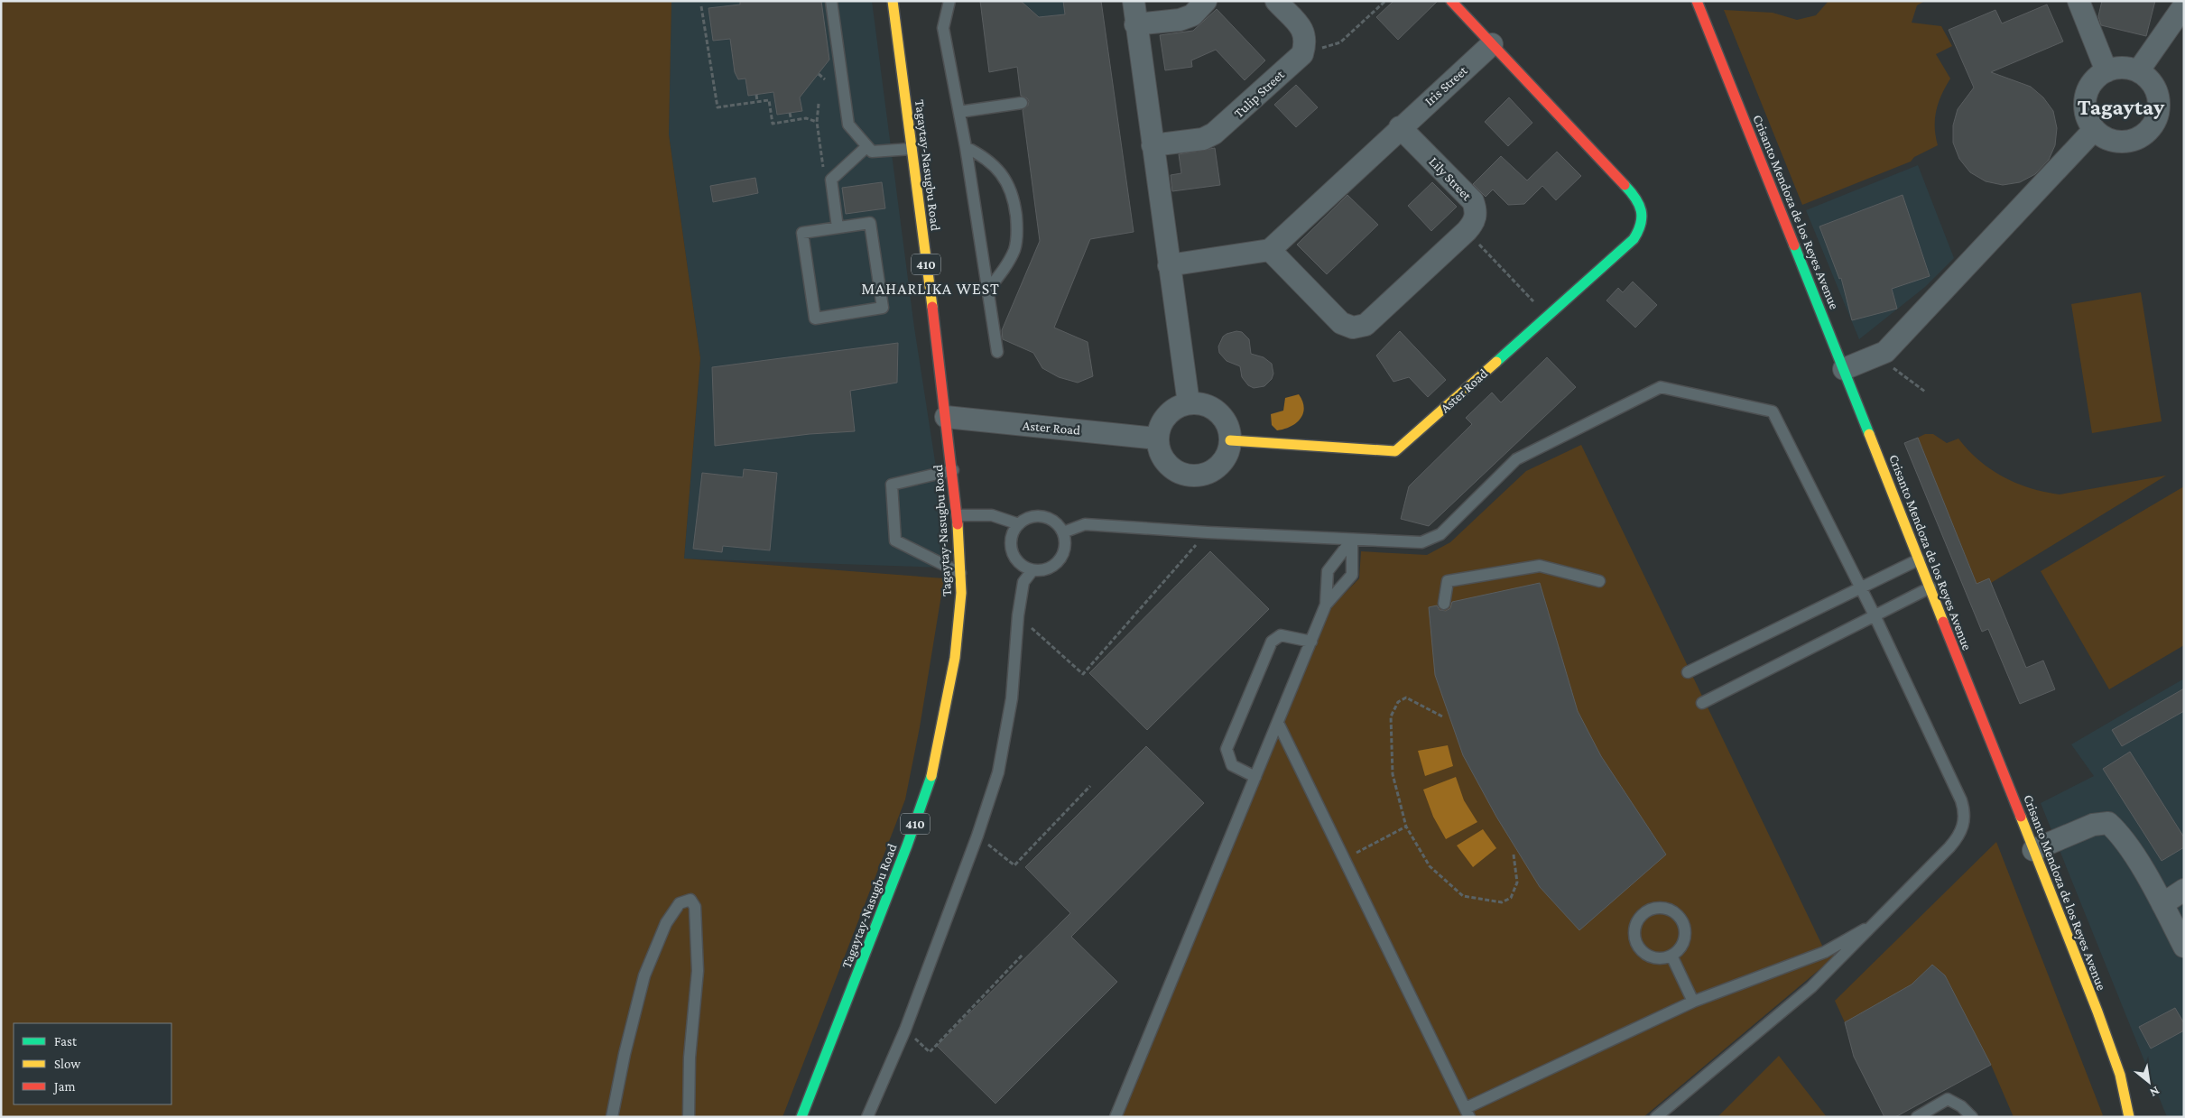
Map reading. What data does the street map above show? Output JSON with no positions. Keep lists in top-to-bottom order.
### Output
{
  "streets": {
    "main road": [
      "Tagaytay-Nasugbu Road",
      "Crisanto Mendoza de los Reyes Avenue",
      "410",
      "Aster Road"
    ],
    "street": ["Iris Street", "Tulip Street", "Lily Street"]
  },
  "crossings": [
    ["Iris Street", "Lily Street"],
    ["Iris Street", "Aster Road"],
    ["Tagaytay-Nasugbu Road", "Aster Road"]
  ],
  "districts": ["Tagaytay", "MAHARLIKA WEST"],
  "legend": ["Fast", "Slow", "Jam"],
  "north": "bottom right"
}
